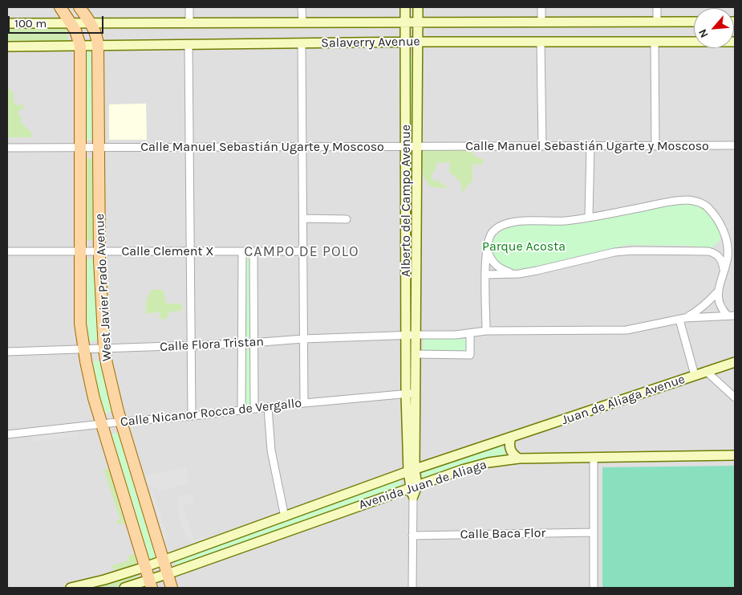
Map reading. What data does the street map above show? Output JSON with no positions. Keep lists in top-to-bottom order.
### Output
{
  "streets": {
    "main road": [
      "Salaverry Avenue",
      "Alberto del Campo Avenue",
      "West Javier Prado Avenue",
      "Juan de Aliaga Avenue",
      "Avenida Juan de Aliaga"
    ],
    "street": [
      "Calle Manuel Sebastián Ugarte y Moscoso",
      "Calle Clement X",
      "Calle Flora Tristan",
      "Calle Nicanor Rocca de Vergallo",
      "Calle Baca Flor"
    ]
  },
  "crossings": [
    ["Salaverry Avenue", "Alberto del Campo Avenue"],
    ["Salaverry Avenue", "West Javier Prado Avenue"],
    ["Calle Manuel Sebastián Ugarte y Moscoso", "Alberto del Campo Avenue"],
    ["Calle Manuel Sebastián Ugarte y Moscoso", "West Javier Prado Avenue"],
    ["Alberto del Campo Avenue", "Calle Flora Tristan"],
    ["Alberto del Campo Avenue", "Calle Nicanor Rocca de Vergallo"],
    ["Alberto del Campo Avenue", "Avenida Juan de Aliaga"],
    ["Calle Clement X", "West Javier Prado Avenue"],
    ["West Javier Prado Avenue", "Calle Flora Tristan"],
    ["West Javier Prado Avenue", "Calle Nicanor Rocca de Vergallo"],
    ["West Javier Prado Avenue", "Avenida Juan de Aliaga"],
    ["Juan de Aliaga Avenue", "Avenida Juan de Aliaga"]
  ],
  "districts": ["CAMPO DE POLO"],
  "parks": ["Parque Acosta"],
  "scale_bar": "100 m",
  "north": "bottom left"
}
